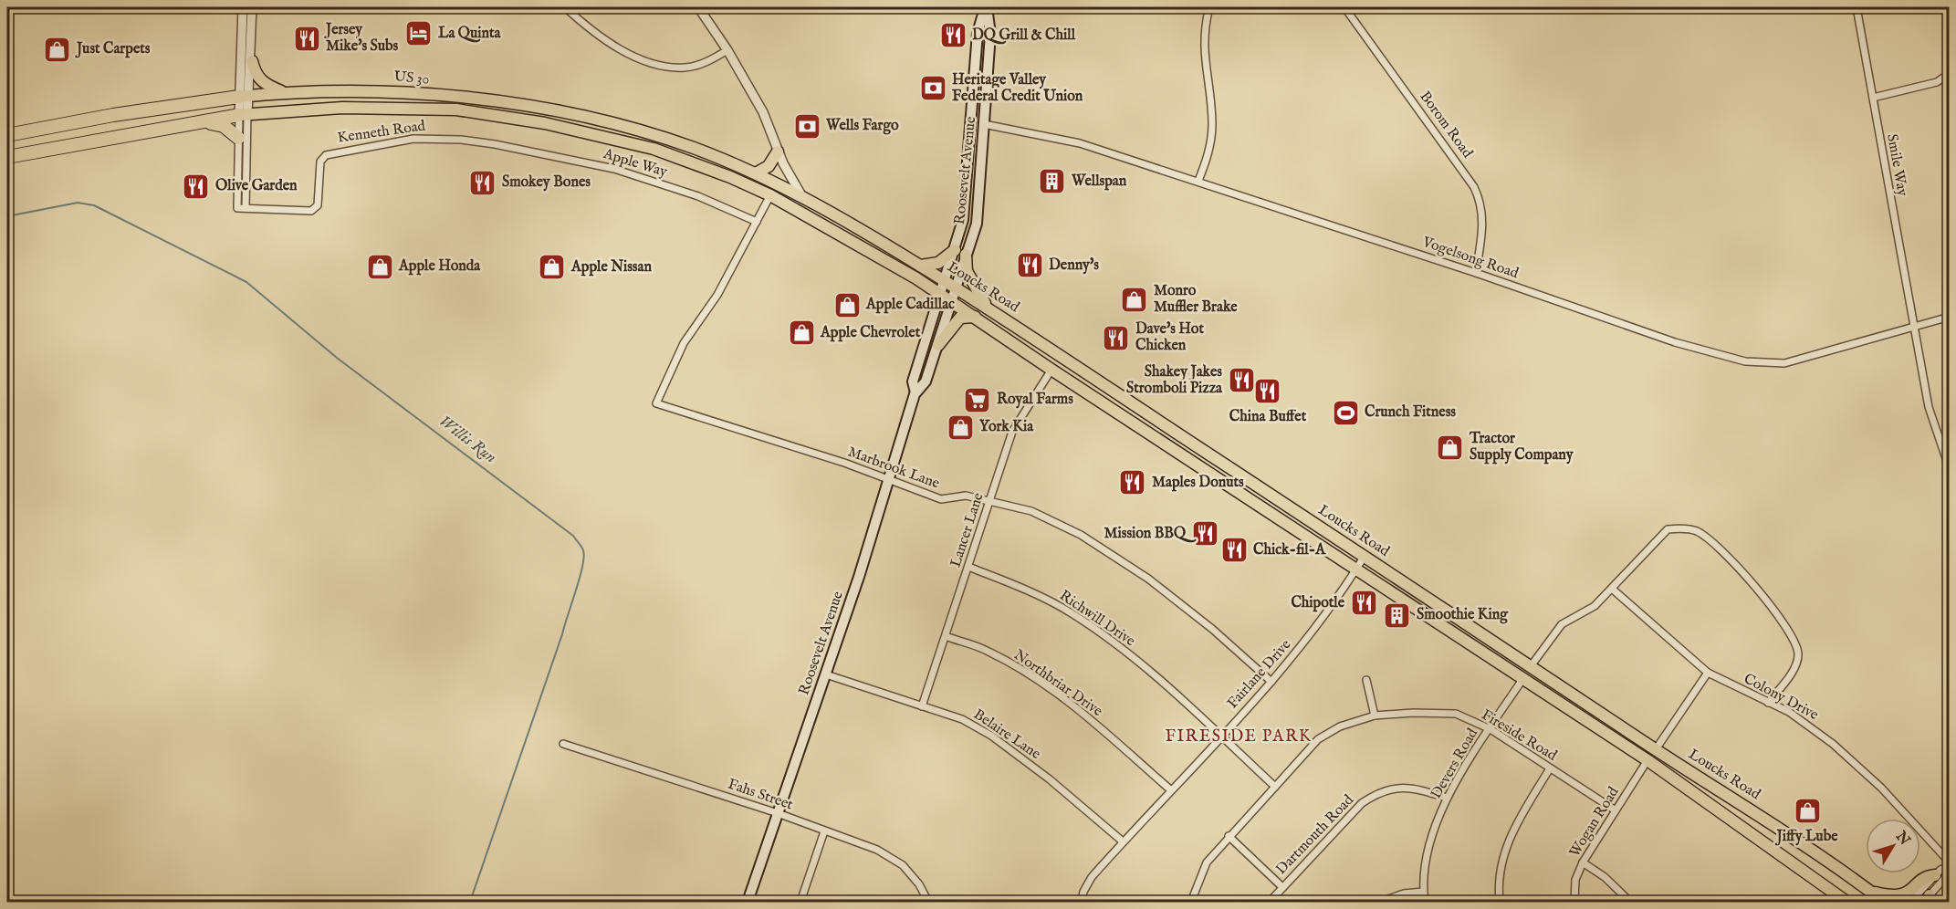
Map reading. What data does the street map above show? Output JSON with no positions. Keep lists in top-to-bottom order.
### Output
{
  "streets": {
    "highway": ["US 30", "Loucks Road"],
    "main road": ["Roosevelt Avenue"],
    "street": [
      "Borom Road",
      "Kenneth Road",
      "Apple Way",
      "Smile Way",
      "Vogelsong Road",
      "Marbrook Lane",
      "Lancer Lane",
      "Richwill Drive",
      "Fairlane Drive",
      "Northbriar Drive",
      "Colony Drive",
      "Belaire Lane",
      "Fireside Road",
      "Devers Road",
      "Fahs Street",
      "Wogan Road",
      "Dartmouth Road"
    ]
  },
  "crossings": [
    ["US 30", "Loucks Road"],
    ["Borom Road", "Vogelsong Road"],
    ["Kenneth Road", "Apple Way"],
    ["Apple Way", "Marbrook Lane"],
    ["Smile Way", "Vogelsong Road"],
    ["Roosevelt Avenue", "Vogelsong Road"],
    ["Roosevelt Avenue", "Loucks Road"],
    ["Roosevelt Avenue", "Marbrook Lane"],
    ["Roosevelt Avenue", "Belaire Lane"],
    ["Roosevelt Avenue", "Fahs Street"],
    ["Loucks Road", "Lancer Lane"],
    ["Loucks Road", "Fairlane Drive"],
    ["Loucks Road", "Devers Road"],
    ["Loucks Road", "Wogan Road"],
    ["Marbrook Lane", "Lancer Lane"],
    ["Marbrook Lane", "Fairlane Drive"],
    ["Lancer Lane", "Richwill Drive"],
    ["Lancer Lane", "Northbriar Drive"],
    ["Lancer Lane", "Belaire Lane"],
    ["Richwill Drive", "Fairlane Drive"],
    ["Richwill Drive", "Fireside Road"],
    ["Fairlane Drive", "Northbriar Drive"],
    ["Fairlane Drive", "Belaire Lane"],
    ["Fireside Road", "Devers Road"],
    ["Fireside Road", "Wogan Road"],
    ["Devers Road", "Dartmouth Road"]
  ],
  "districts": ["FIRESIDE PARK"],
  "water": ["Willis Run"],
  "places": {
    "hotel": ["La Quinta"],
    "restaurant": [
      "DQ Grill & Chill",
      "Jersey Mike's Subs",
      "Smokey Bones",
      "Olive Garden",
      "Denny's",
      "Dave's Hot Chicken",
      "Shakey Jakes Stromboli Pizza",
      "China Buffet",
      "Maples Donuts",
      "Mission BBQ",
      "Chick-fil-A",
      "Chipotle"
    ],
    "shop": [
      "Just Carpets",
      "Apple Honda",
      "Apple Nissan",
      "Monro Muffler Brake",
      "Apple Cadillac",
      "Apple Chevrolet",
      "York Kia",
      "Tractor Supply Company",
      "Jiffy Lube"
    ],
    "bank": ["Heritage Valley Federal Credit Union", "Wells Fargo"],
    "building": ["Wellspan", "Smoothie King"],
    "supermarket": ["Royal Farms"],
    "sports": ["Crunch Fitness"]
  },
  "north": "top right"
}
